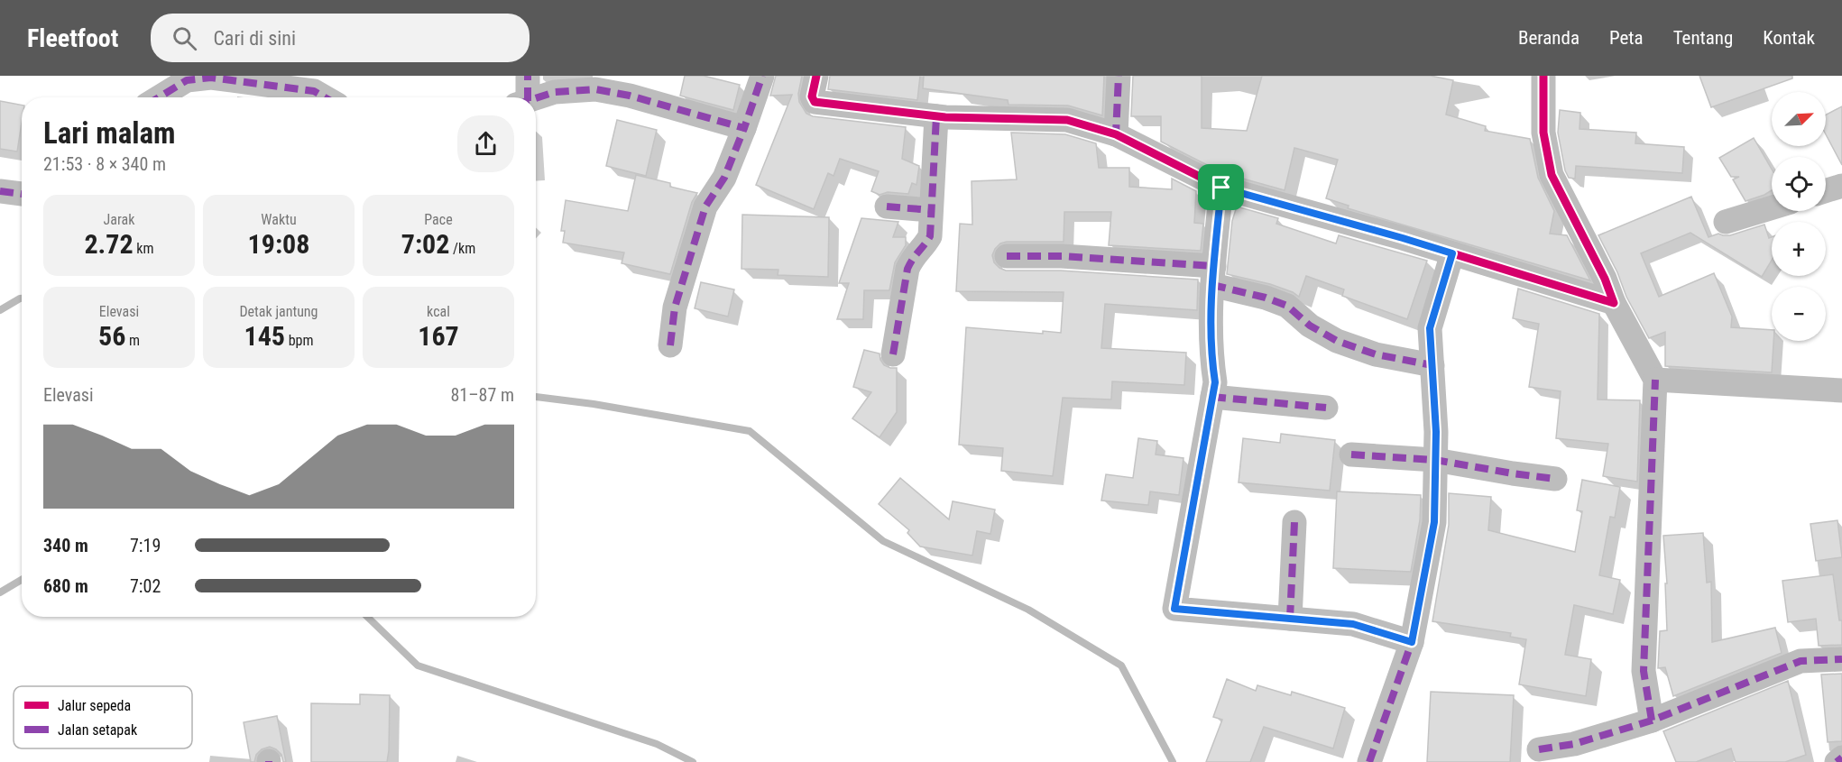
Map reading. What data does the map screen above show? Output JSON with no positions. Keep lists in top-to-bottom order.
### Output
{
  "legend": ["Jalur sepeda", "Jalan setapak"],
  "north": "top right",
  "page": {
    "header": "Fleetfoot",
    "search": "Cari di sini",
    "nav": [
      "Beranda",
      "Peta",
      "Tentang",
      "Kontak"
    ],
    "map_buttons": ["+", "−"],
    "heading": ["Lari malam", "21:53 · 8 × 340 m"],
    "stats": [
      ["Jarak", "2.72 km"],
      ["Waktu", "19:08"],
      ["Pace", "7:02 /km"],
      ["Elevasi", "56 m"],
      ["Detak jantung", "145 bpm"],
      ["kcal", "167"]
    ],
    "chart": ["Elevasi", "81–87 m"],
    "list": [
      {
        "name": "340 m",
        "note": "7:19"
      },
      {
        "name": "680 m",
        "note": "7:02"
      }
    ]
  }
}
